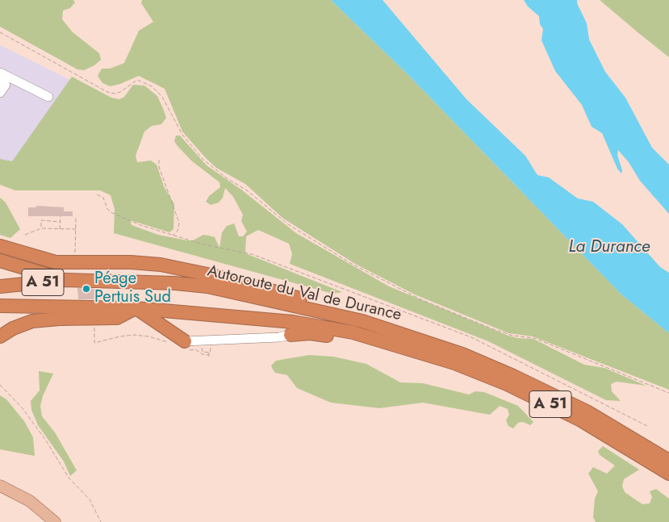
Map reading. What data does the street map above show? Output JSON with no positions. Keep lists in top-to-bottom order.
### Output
{
  "streets": {
    "highway": ["A 51", "Autoroute du Val de Durance"]
  },
  "water": ["La Durance"],
  "places": ["Péage Pertuis Sud"]
}
